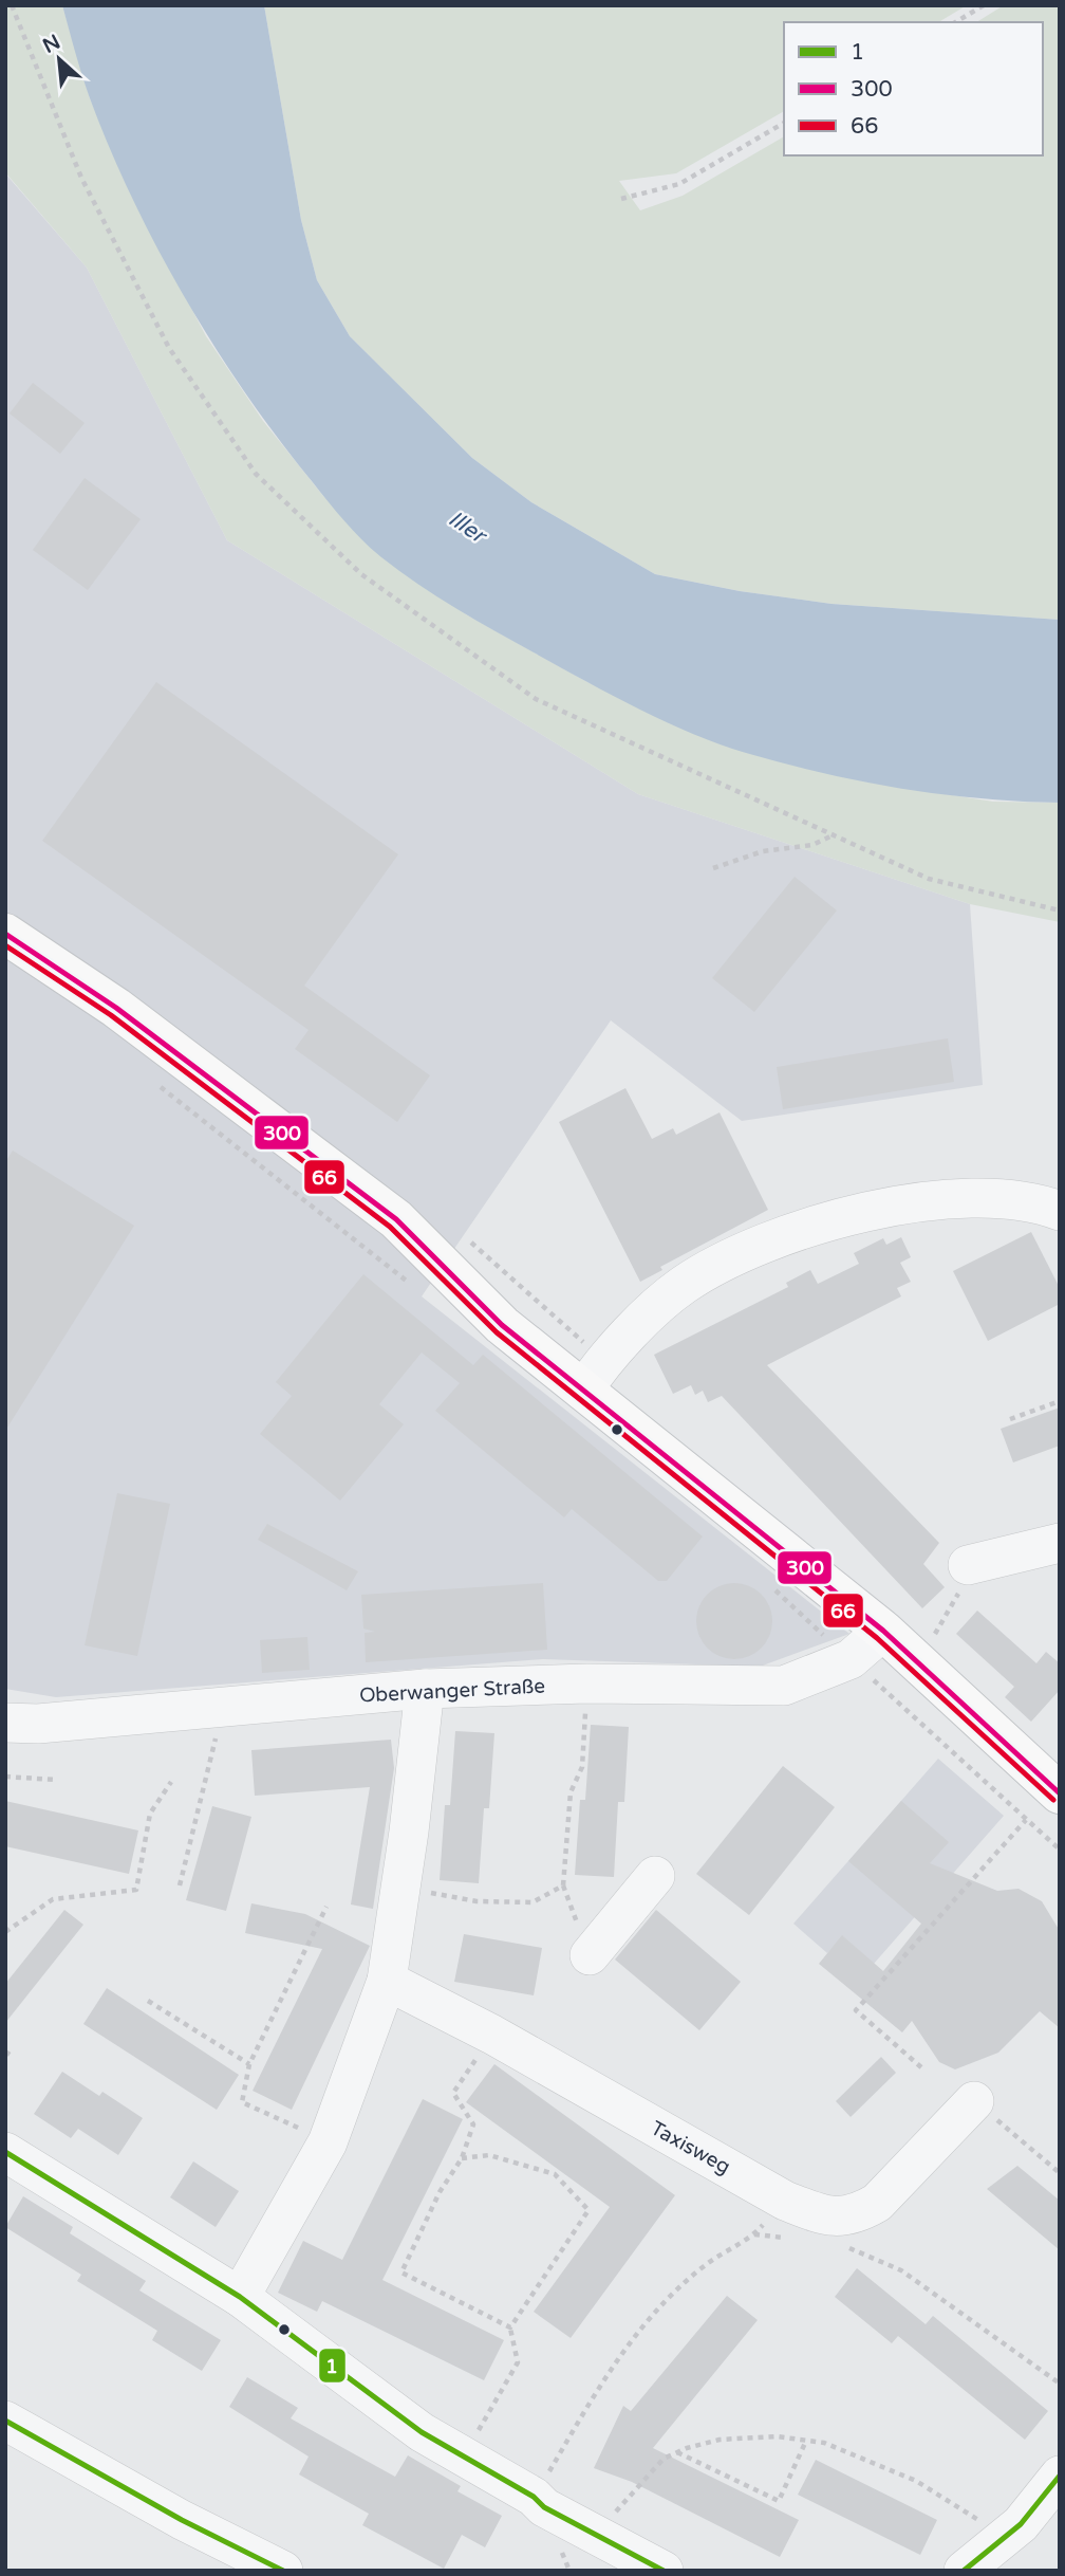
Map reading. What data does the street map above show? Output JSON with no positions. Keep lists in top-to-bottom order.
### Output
{
  "streets": {
    "street": ["Oberwanger Straße", "Taxisweg"]
  },
  "water": ["Iller"],
  "lines": ["transit line 300", "transit line 66", "transit line 1"],
  "legend": ["1", "300", "66"],
  "north": "top left"
}
